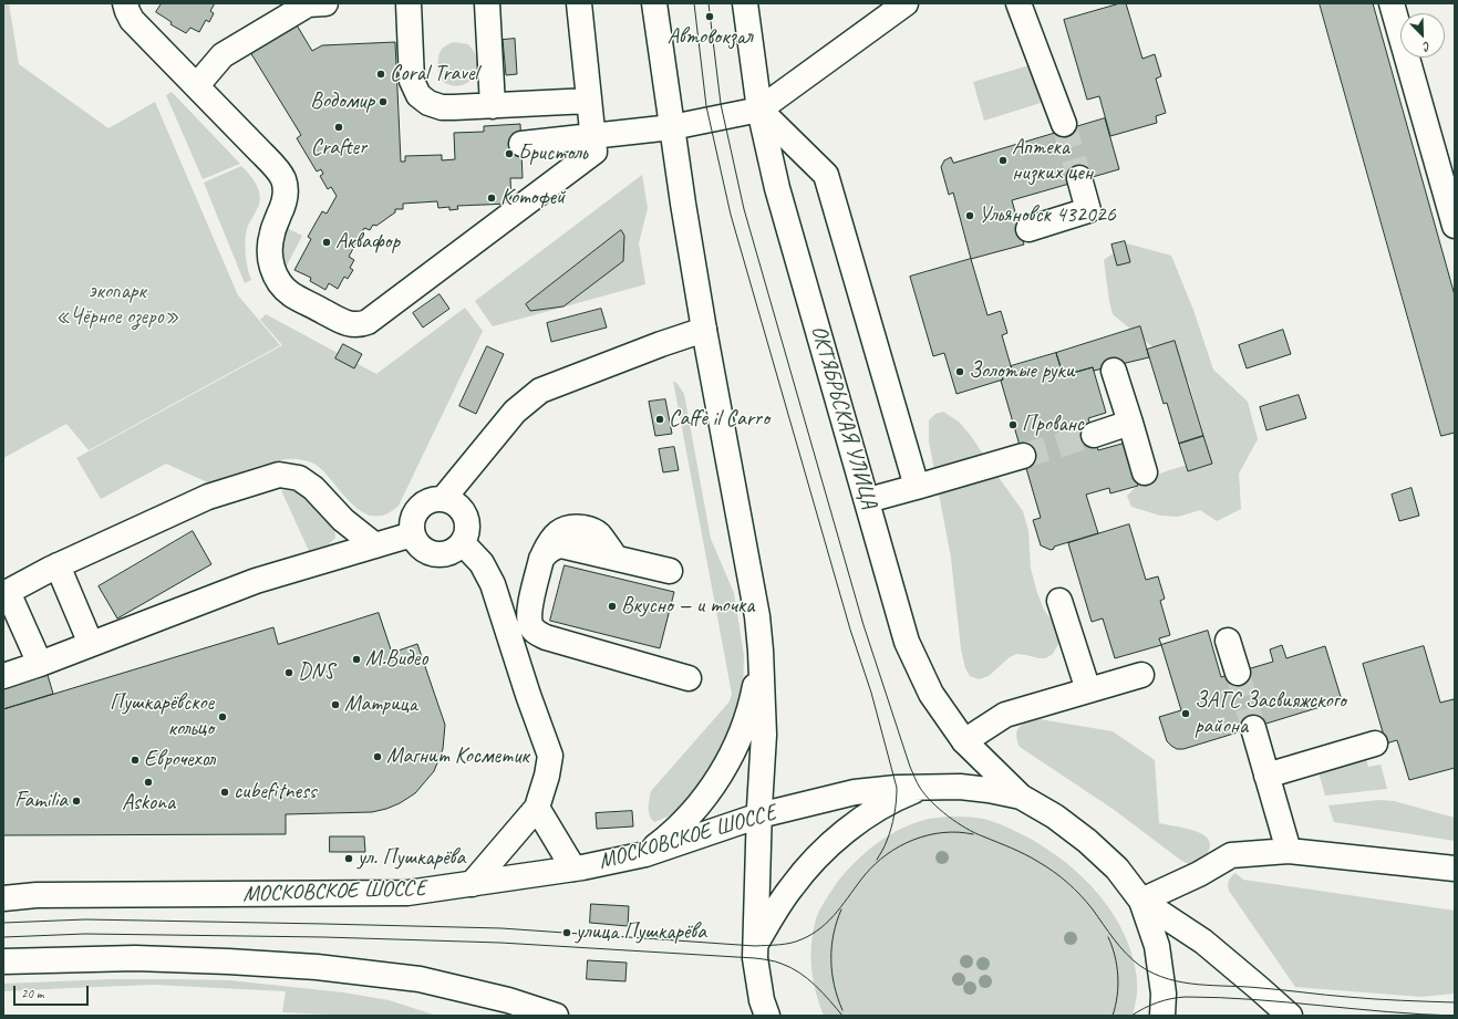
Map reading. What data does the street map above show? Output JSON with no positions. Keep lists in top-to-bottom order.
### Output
{
  "streets": {
    "main road": ["ОКТЯБРЬСКАЯ УЛИЦА", "МОСКОВСКОЕ ШОССЕ"]
  },
  "crossings": [
    ["ОКТЯБРЬСКАЯ УЛИЦА", "МОСКОВСКОЕ ШОССЕ"]
  ],
  "parks": ["экопарк «Чёрное озеро»"],
  "places": [
    "Автовокзал",
    "Coral Travel",
    "Водомир",
    "Crafter",
    "Бристоль",
    "Аптека низких цен",
    "Котофей",
    "Ульяновск 432026",
    "Аквафор",
    "Золотые руки",
    "Caffè il Carro",
    "Прованс",
    "Вкусно — и точка",
    "М.Видео",
    "DNS",
    "Матрица",
    "ЗАГС Засвияжского района",
    "Пушкарёвское кольцо",
    "Магнит Косметик",
    "Еврочехол",
    "Askona",
    "cubefitness",
    "Familia",
    "ул. Пушкарёва",
    "улица Пушкарёва"
  ],
  "scale_bar": "20 m",
  "north": "bottom right"
}
